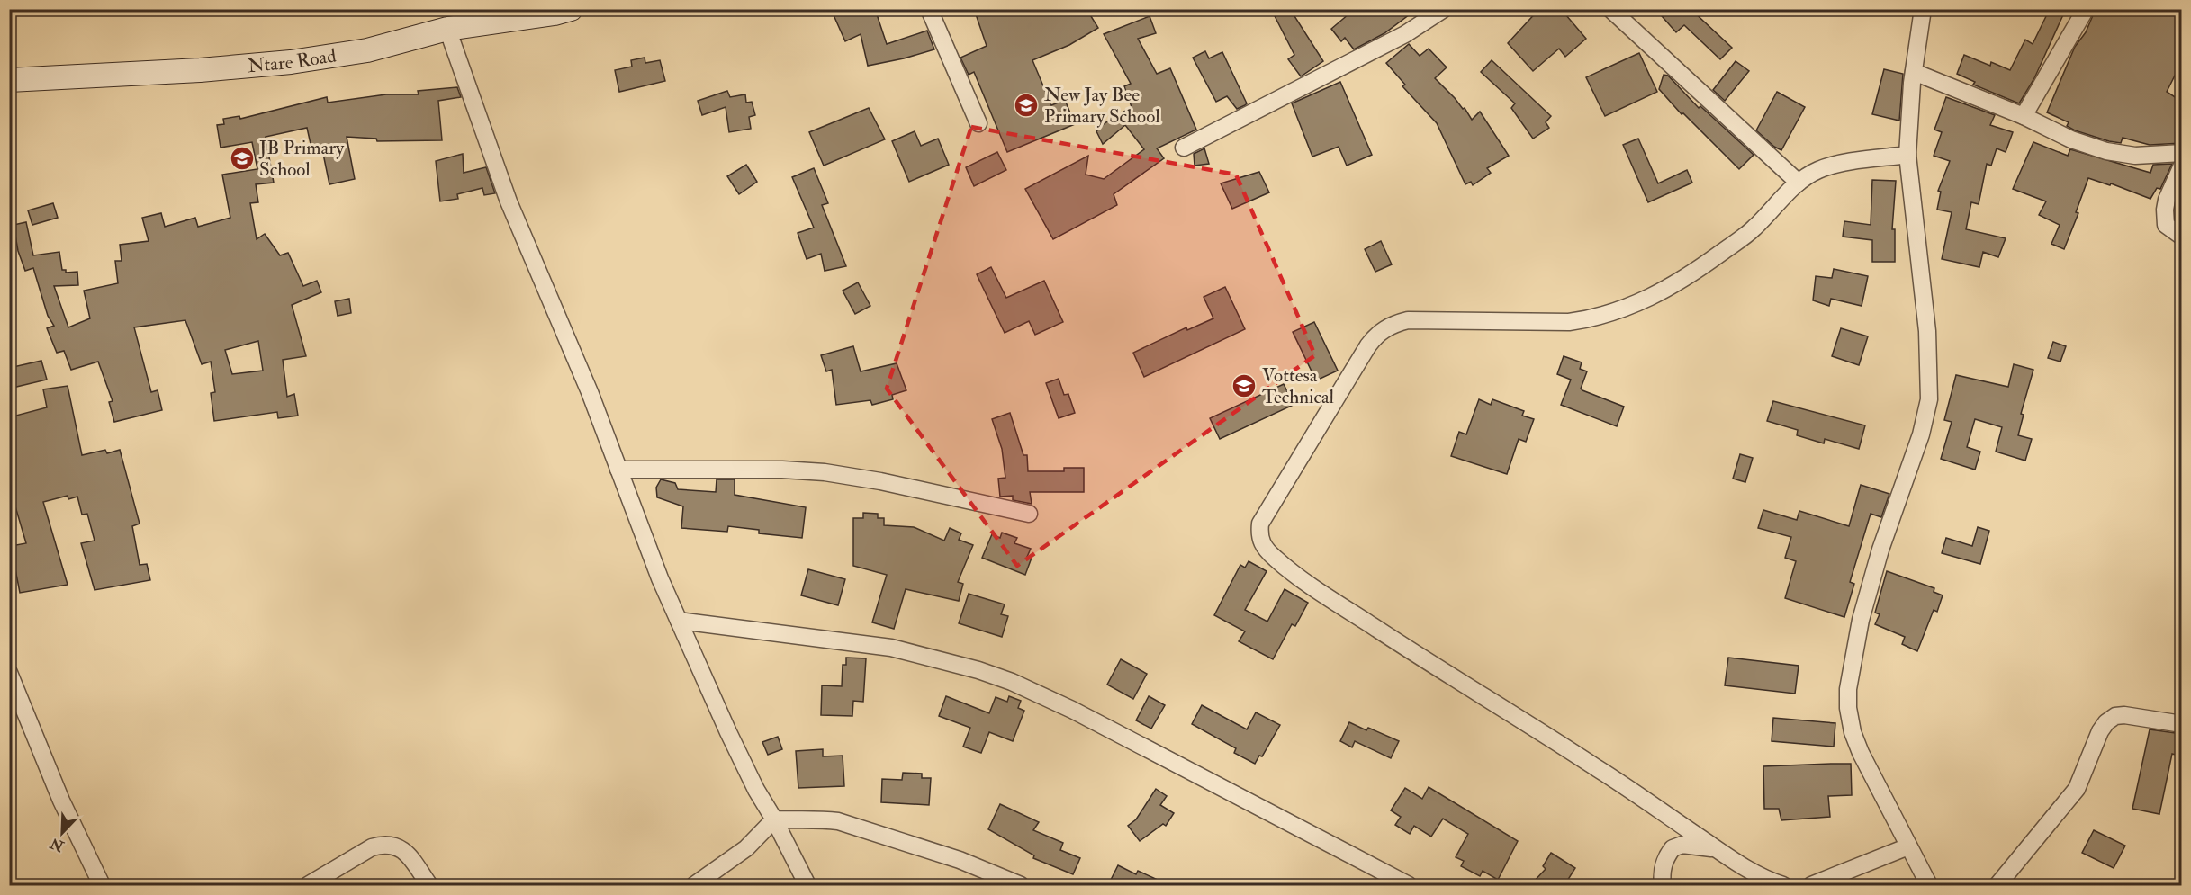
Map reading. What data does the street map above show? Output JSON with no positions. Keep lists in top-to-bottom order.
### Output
{
  "streets": {
    "main road": ["Ntare Road"]
  },
  "places": {
    "school or university": ["New Jay Bee Primary School", "JB Primary School", "Vottesa Technical"]
  },
  "north": "bottom left"
}
